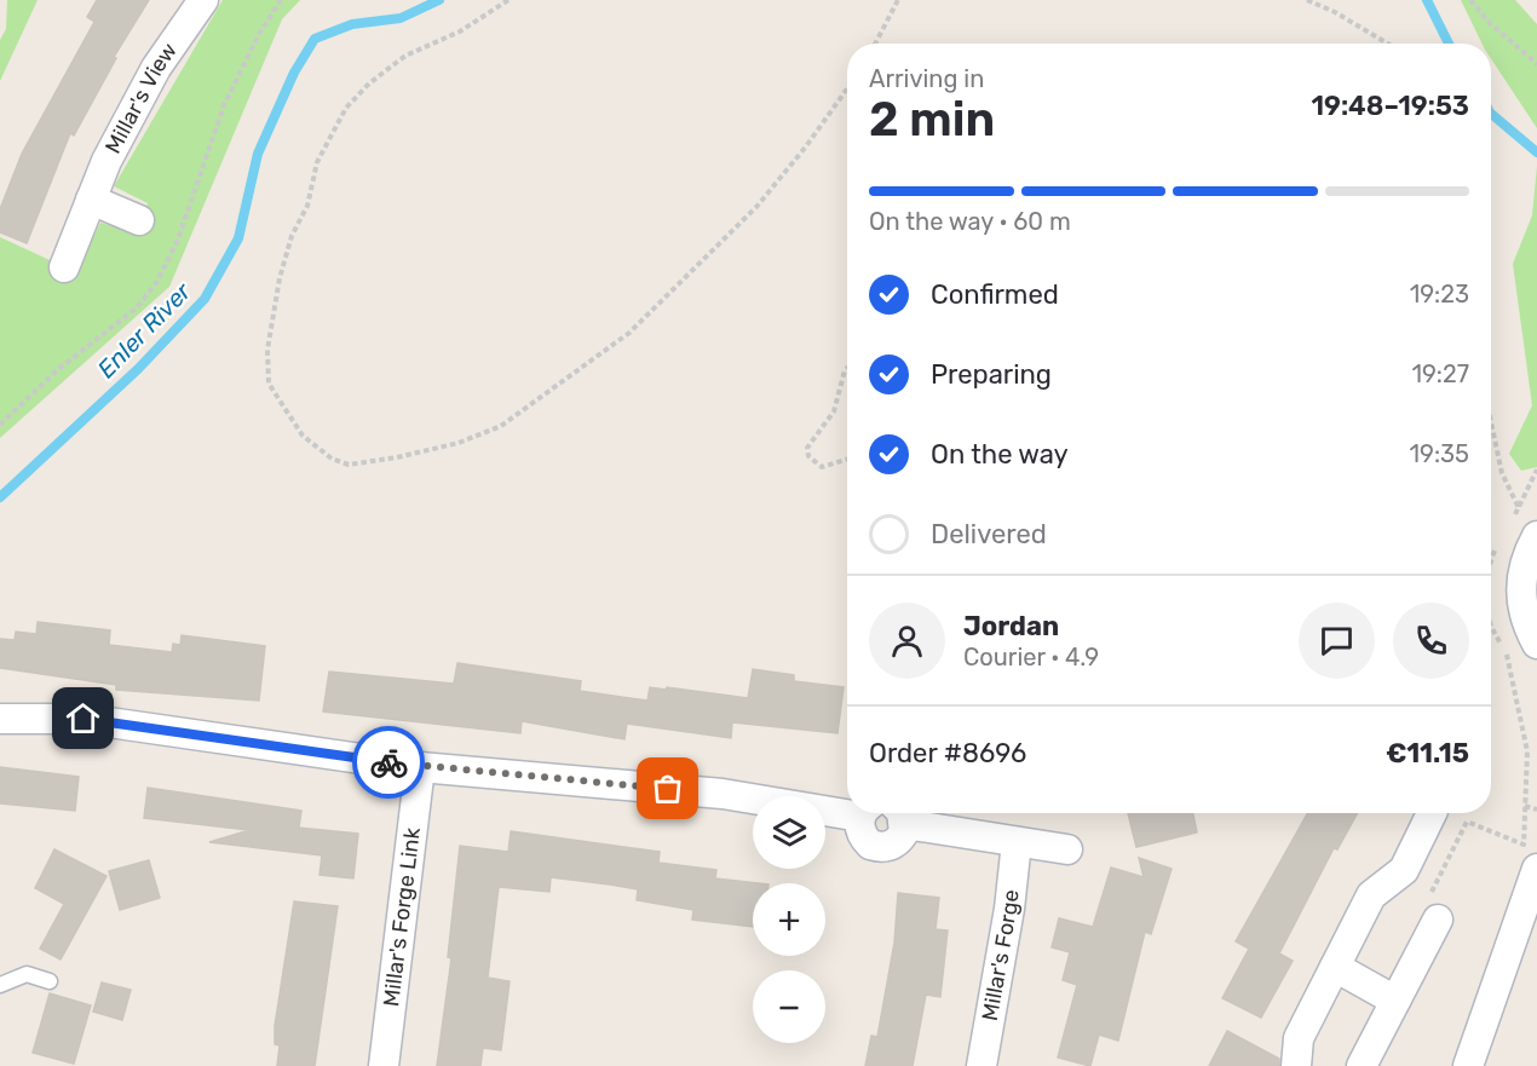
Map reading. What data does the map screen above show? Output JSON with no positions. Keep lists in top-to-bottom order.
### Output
{
  "streets": {
    "street": ["Millar's View", "Millar's Forge Link", "Millar's Forge"]
  },
  "water": ["Enler River"],
  "page": {
    "heading": ["2 min", "Arriving in", "19:48–19:53"],
    "panel": [
      "Jordan",
      "Courier · 4.9",
      "Order #8696",
      "€11.15"
    ],
    "bar": "On the way · 60 m",
    "list": [
      ["Confirmed", "19:23"],
      ["Preparing", "19:27"],
      ["On the way", "19:35"],
      "Delivered"
    ],
    "map_buttons": ["+", "−"]
  }
}
